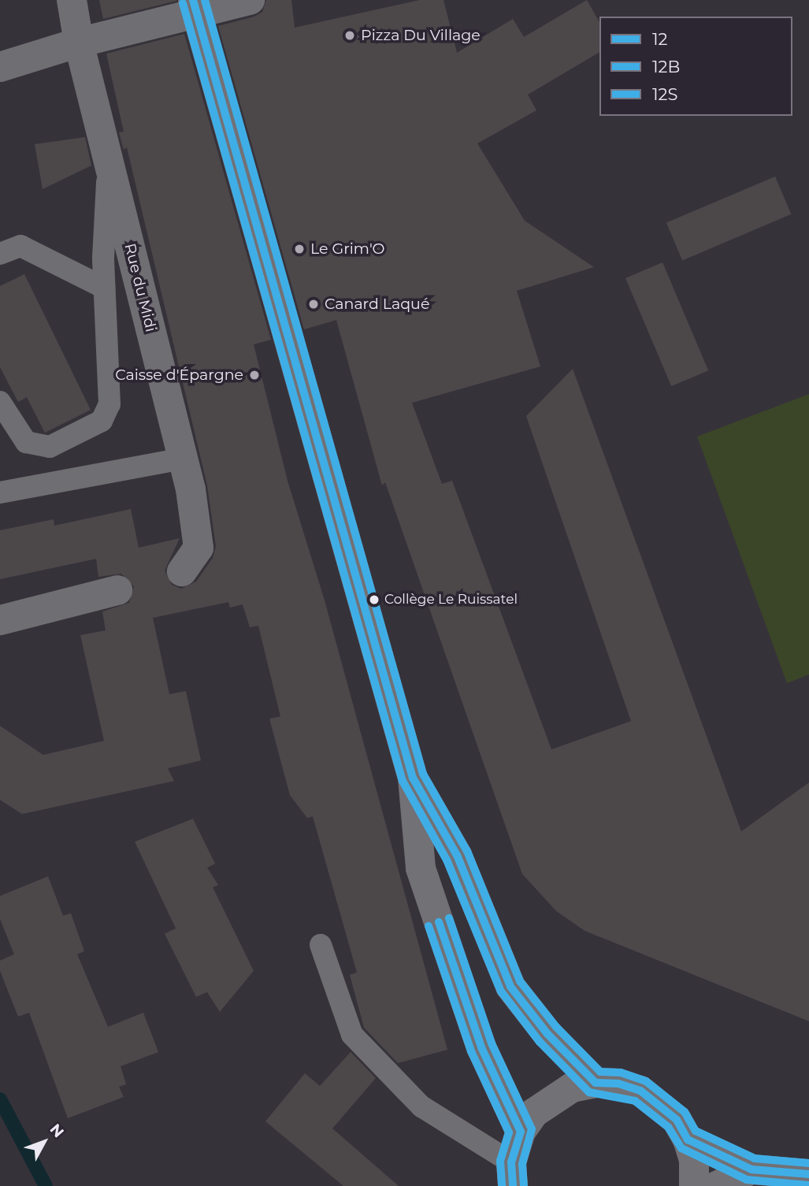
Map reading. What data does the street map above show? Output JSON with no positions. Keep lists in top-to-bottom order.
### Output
{
  "streets": {
    "street": ["Rue du Midi"]
  },
  "places": [
    "Pizza Du Village",
    "Le Grim'O",
    "Canard Laqué",
    "Caisse d'Épargne",
    "Collège Le Ruissatel"
  ],
  "lines": ["transit line 12", "transit line 12S", "transit line 12B"],
  "legend": ["12", "12B", "12S"],
  "north": "top right"
}
